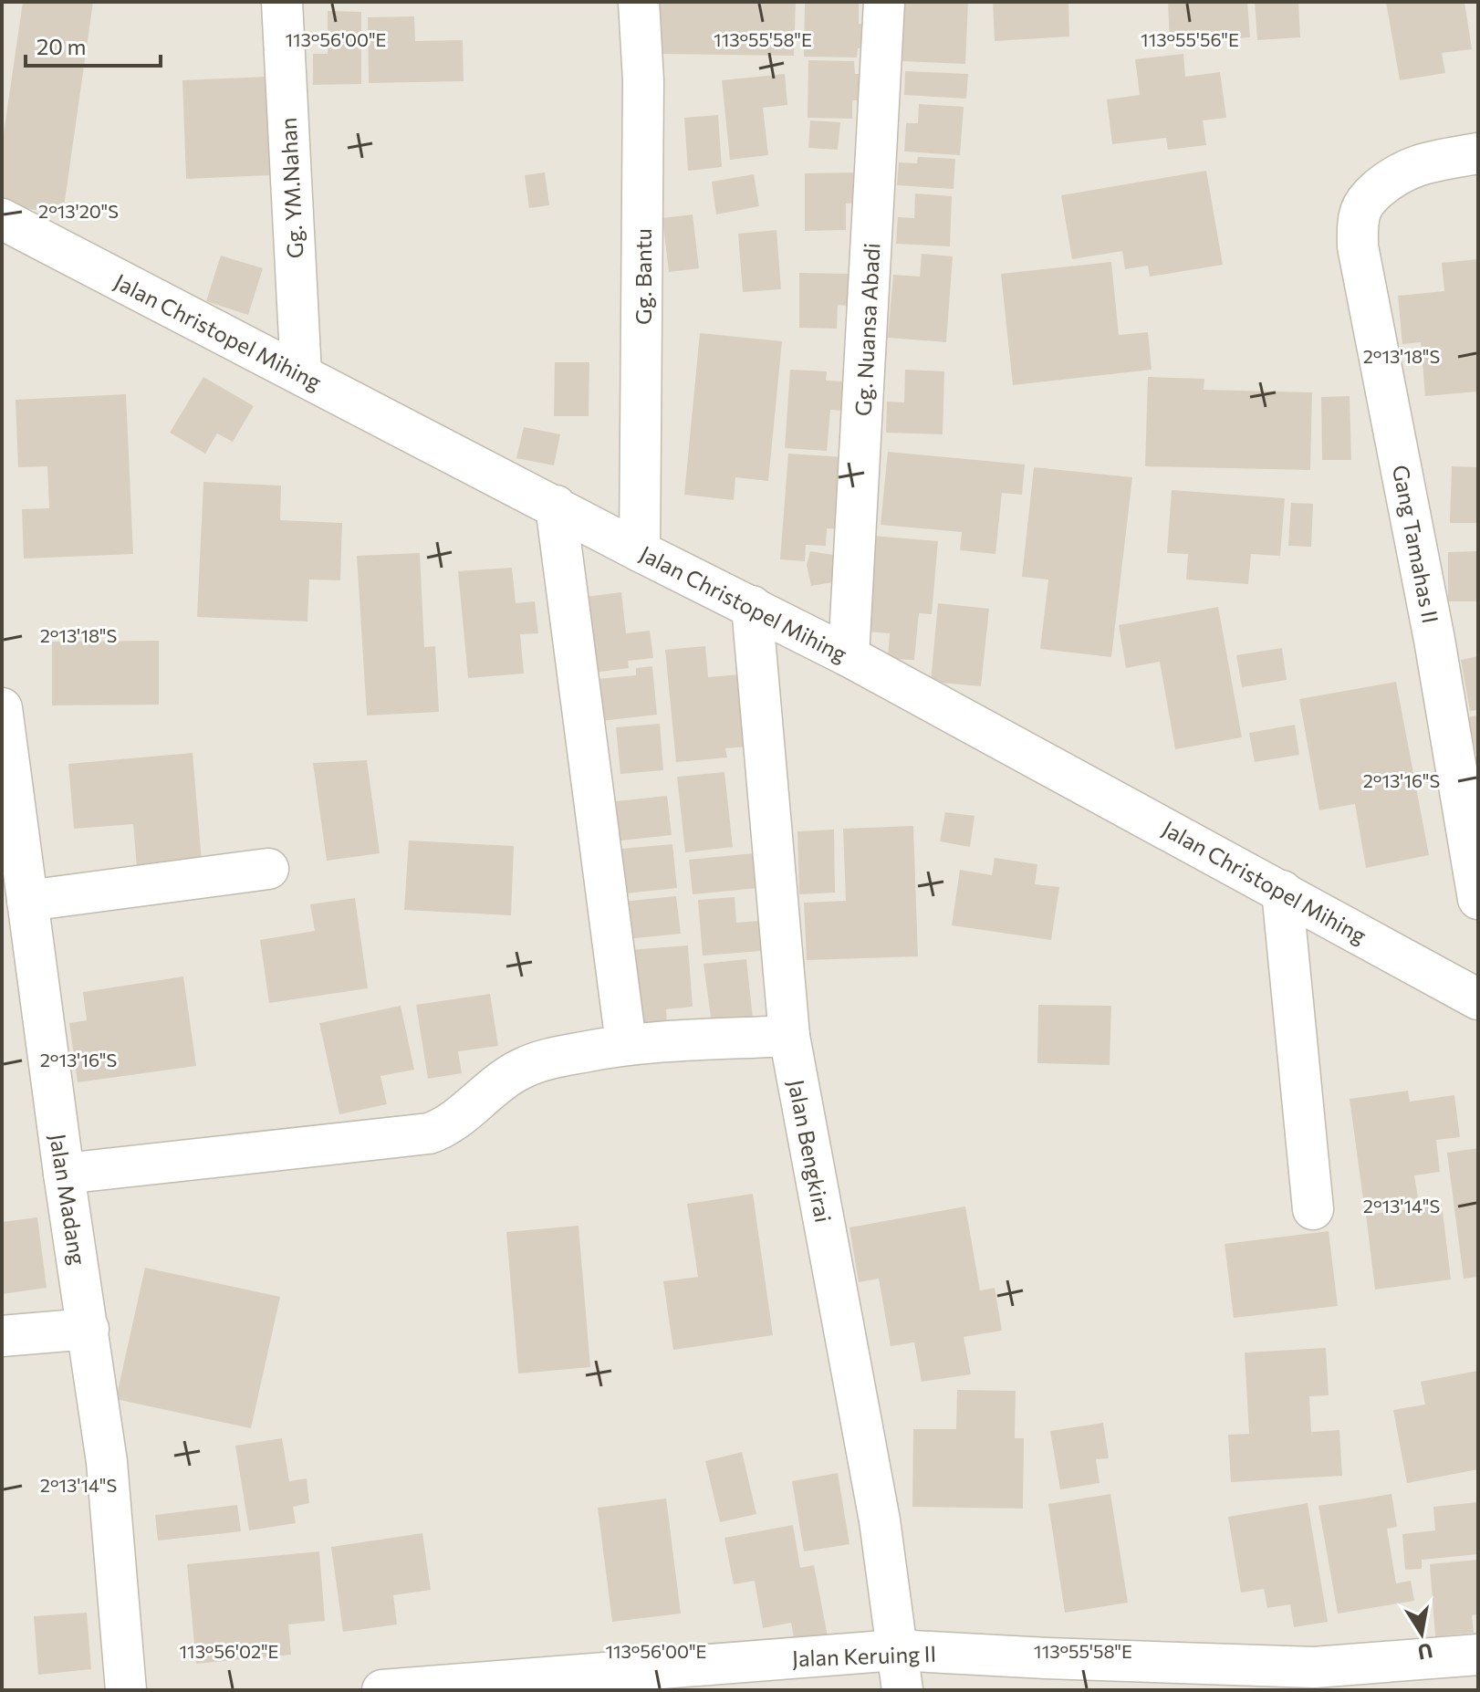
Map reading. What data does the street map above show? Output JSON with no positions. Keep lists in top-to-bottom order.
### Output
{
  "streets": {
    "street": [
      "Gg. YM.Nahan",
      "Gg. Bantu",
      "Gg. Nuansa Abadi",
      "Jalan Christopel Mihing",
      "Gang Tamahas II",
      "Jalan Bengkirai",
      "Jalan Madang",
      "Jalan Keruing II"
    ]
  },
  "crossings": [
    ["Gg. YM.Nahan", "Jalan Christopel Mihing"],
    ["Gg. Bantu", "Jalan Christopel Mihing"],
    ["Gg. Nuansa Abadi", "Jalan Christopel Mihing"],
    ["Jalan Christopel Mihing", "Jalan Bengkirai"],
    ["Jalan Bengkirai", "Jalan Keruing II"]
  ],
  "scale_bar": "20 m",
  "north": "bottom",
  "coordinates": [
    "113°56'00\"E",
    "113°55'58\"E",
    "113°55'56\"E",
    "2°13'20\"S",
    "2°13'18\"S",
    "2°13'16\"S",
    "2°13'14\"S",
    "113°56'02\"E"
  ]
}
